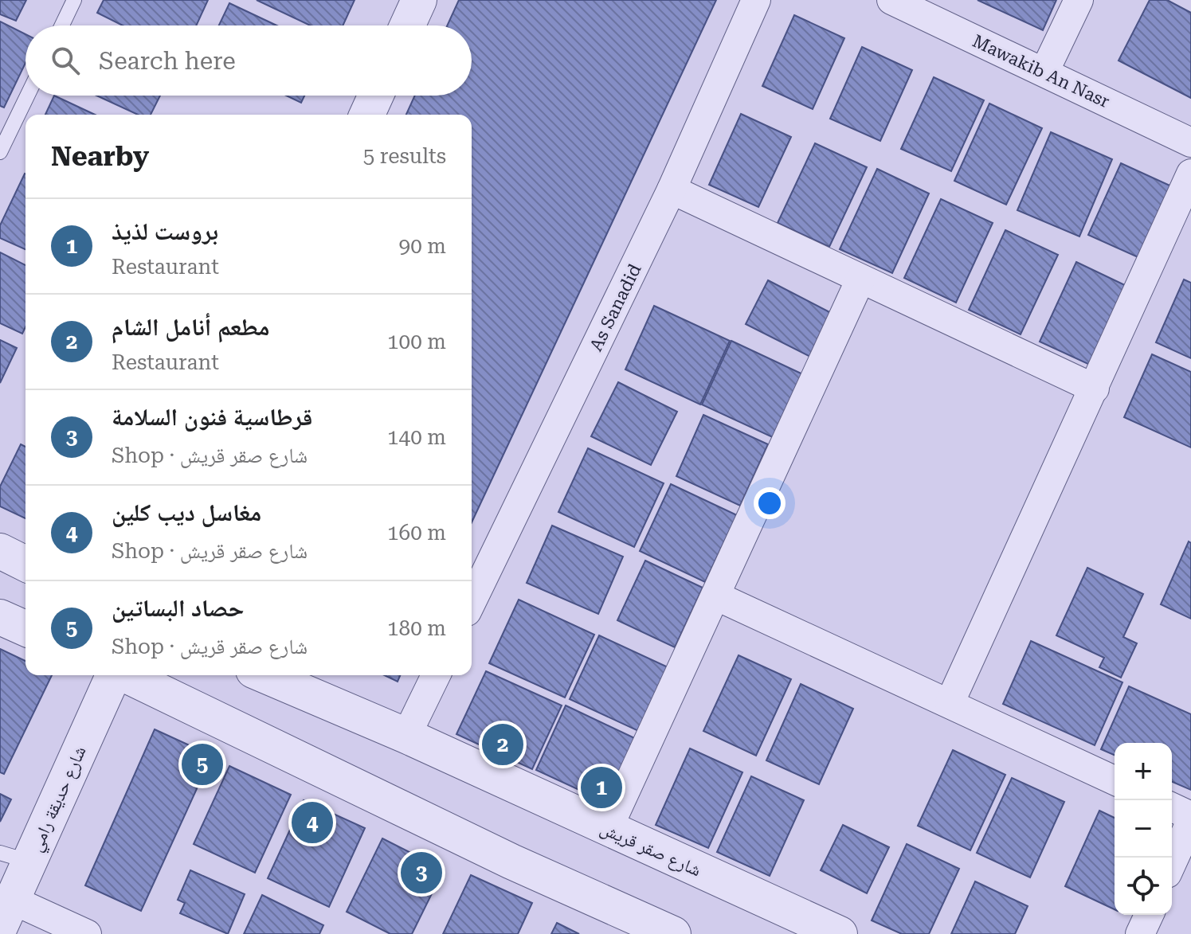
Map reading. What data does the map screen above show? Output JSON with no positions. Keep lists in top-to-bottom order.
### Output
{
  "streets": {
    "street": [
      "Mawakib An Nasr",
      "As Sanadid",
      "شارع حديقة رامي",
      "شارع صقر قريش"
    ]
  },
  "page": {
    "search": "Search here",
    "heading": ["Nearby", "5 results"],
    "list": [
      {
        "mark": "1",
        "name": "بروست لذيذ",
        "note": "Restaurant",
        "value": "90 m"
      },
      {
        "mark": "2",
        "name": "مطعم أنامل الشام",
        "note": "Restaurant",
        "value": "100 m"
      },
      {
        "mark": "3",
        "name": "قرطاسية فنون السلامة",
        "note": "Shop · شارع صقر قريش",
        "value": "140 m"
      },
      {
        "mark": "4",
        "name": "مغاسل ديب كلين",
        "note": "Shop · شارع صقر قريش",
        "value": "160 m"
      },
      {
        "mark": "5",
        "name": "حصاد البساتين",
        "note": "Shop · شارع صقر قريش",
        "value": "180 m"
      }
    ],
    "pins": [
      "2",
      "5",
      "1",
      "4",
      "3"
    ],
    "map_buttons": ["+", "−"]
  }
}
